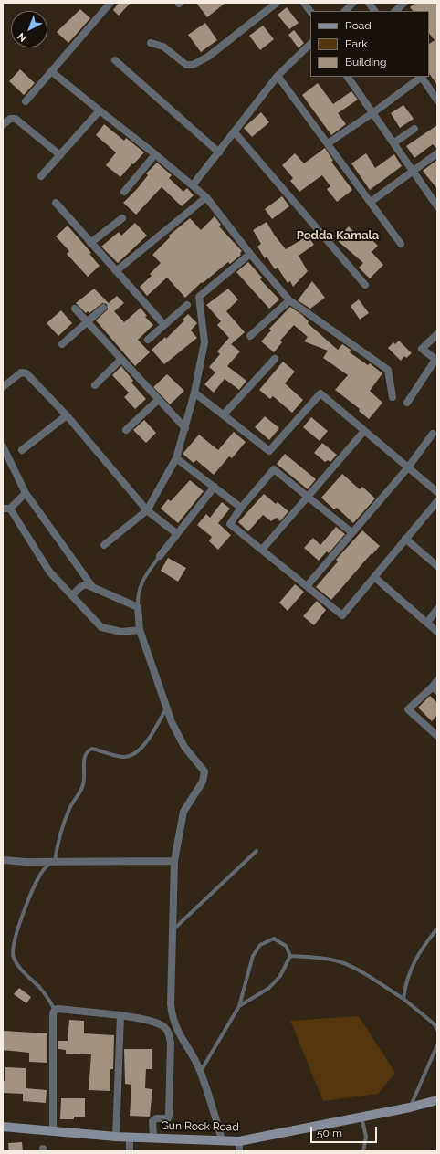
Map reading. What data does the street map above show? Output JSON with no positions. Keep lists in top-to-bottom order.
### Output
{
  "streets": {
    "main road": ["Gun Rock Road"]
  },
  "districts": ["Pedda Kamala"],
  "legend": ["Road", "Park", "Building"],
  "scale_bar": "50 m",
  "north": "bottom left"
}
